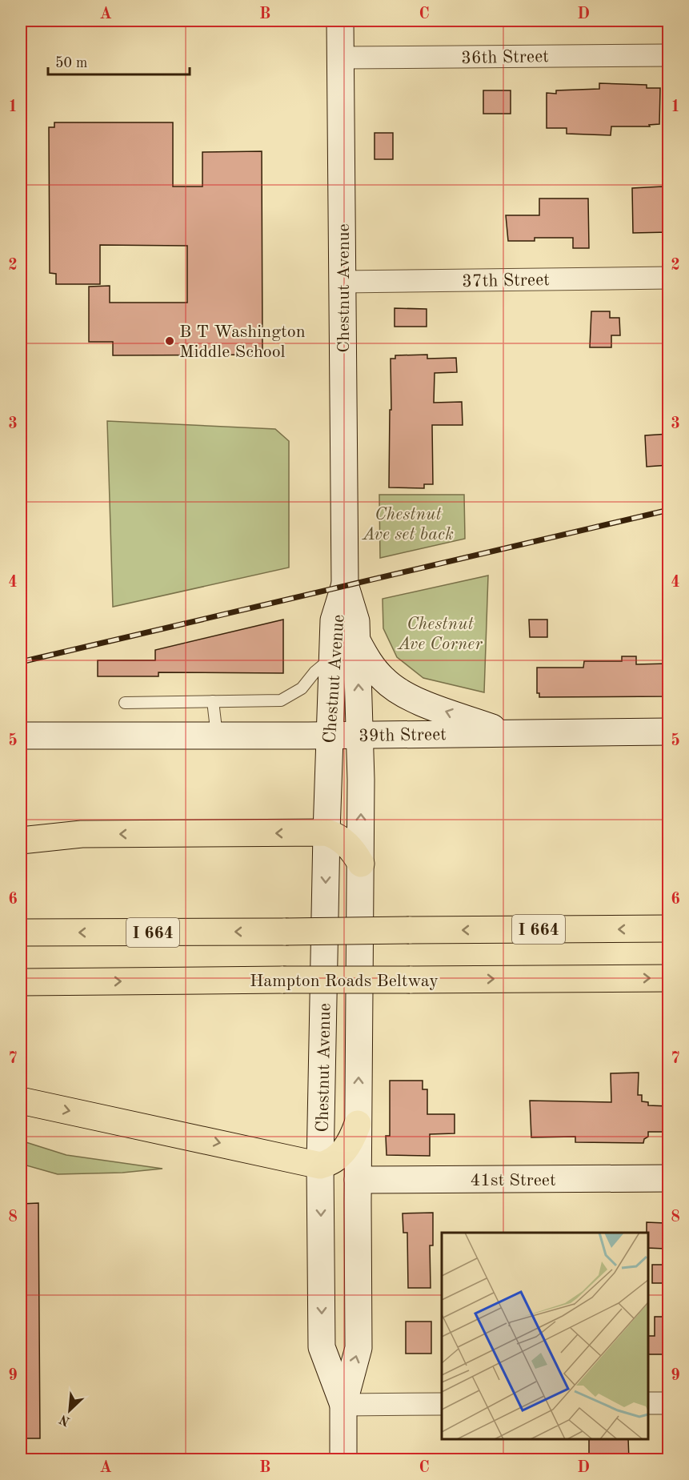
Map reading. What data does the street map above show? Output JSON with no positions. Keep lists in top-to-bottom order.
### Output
{
  "streets": {
    "highway": ["I 664", "Hampton Roads Beltway"],
    "main road": ["Chestnut Avenue", "39th Street", "41st Street"],
    "street": ["36th Street", "37th Street"]
  },
  "crossings": [
    ["36th Street", "Chestnut Avenue"],
    ["37th Street", "Chestnut Avenue"],
    ["Chestnut Avenue", "39th Street"],
    ["Chestnut Avenue", "41st Street"]
  ],
  "parks": ["Chestnut Ave set back", "Chestnut Ave Corner"],
  "places": ["B T Washington Middle School"],
  "scale_bar": "50 m",
  "north": "bottom left",
  "grid": {
    "columns": [
      "A",
      "B",
      "C",
      "D"
    ],
    "rows": [
      "1",
      "2",
      "3",
      "4",
      "5",
      "6",
      "7",
      "8",
      "9"
    ]
  }
}
